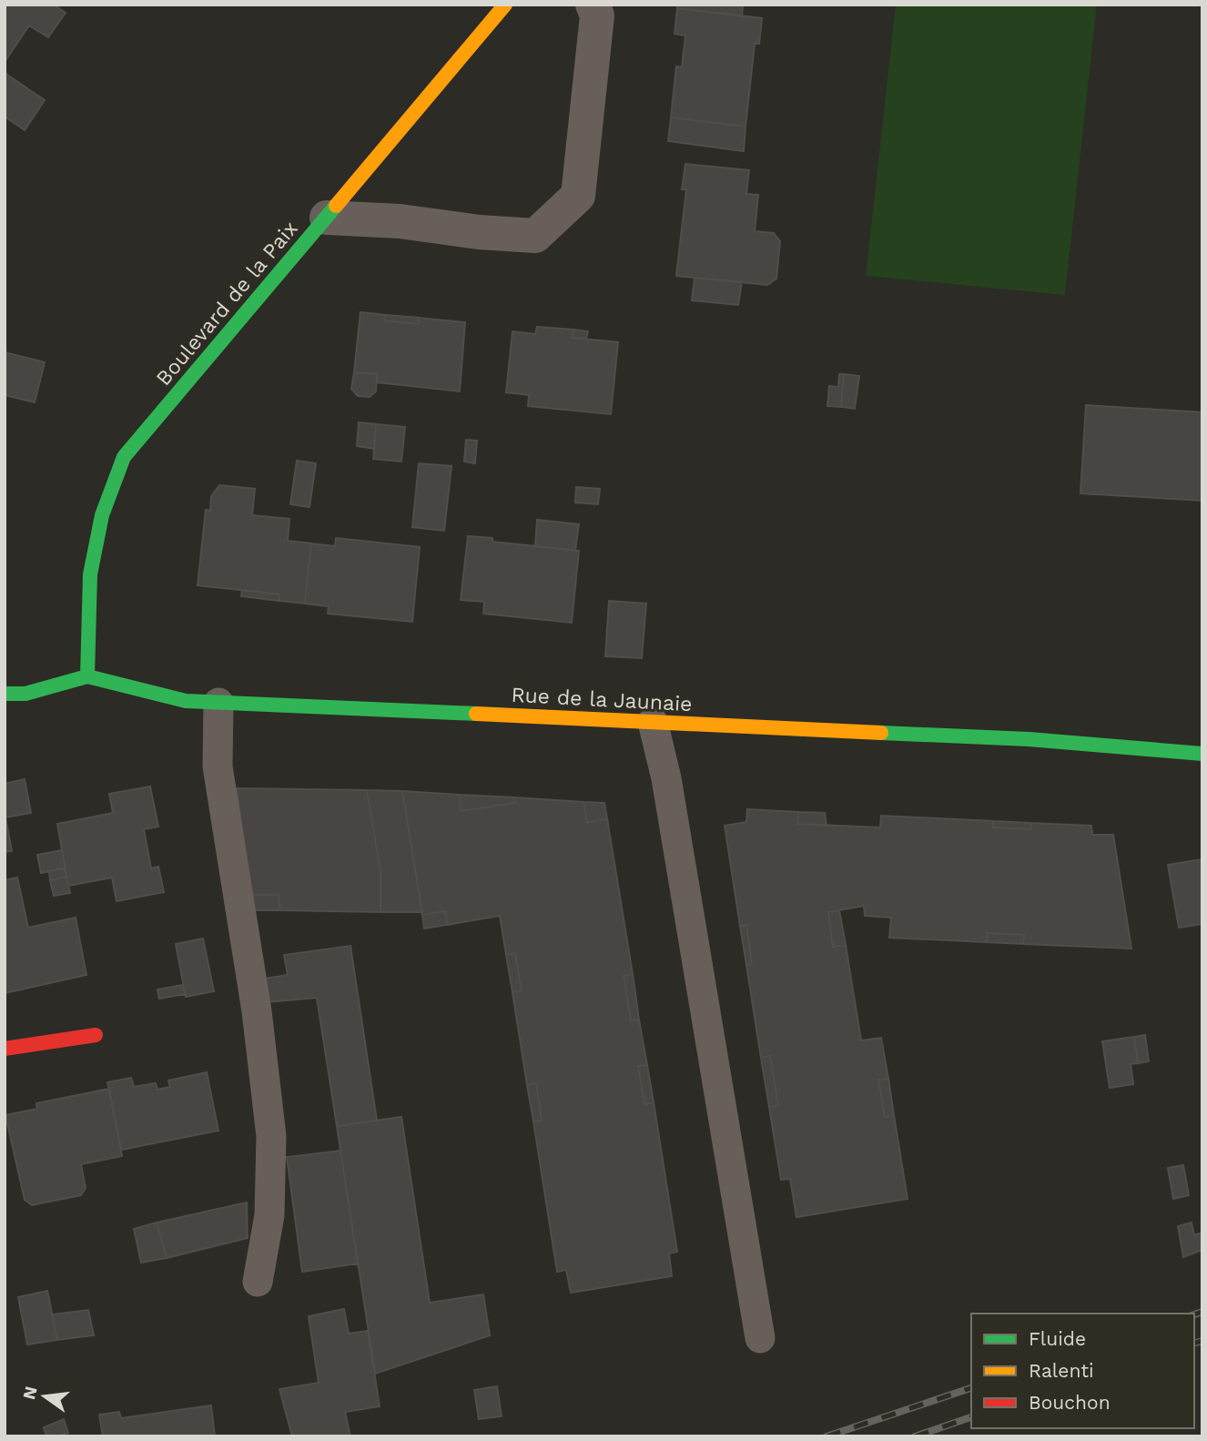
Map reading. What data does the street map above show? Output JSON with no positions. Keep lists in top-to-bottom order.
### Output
{
  "streets": {
    "street": ["Boulevard de la Paix", "Rue de la Jaunaie"]
  },
  "crossings": [
    ["Boulevard de la Paix", "Rue de la Jaunaie"]
  ],
  "legend": ["Fluide", "Ralenti", "Bouchon"],
  "north": "left"
}
